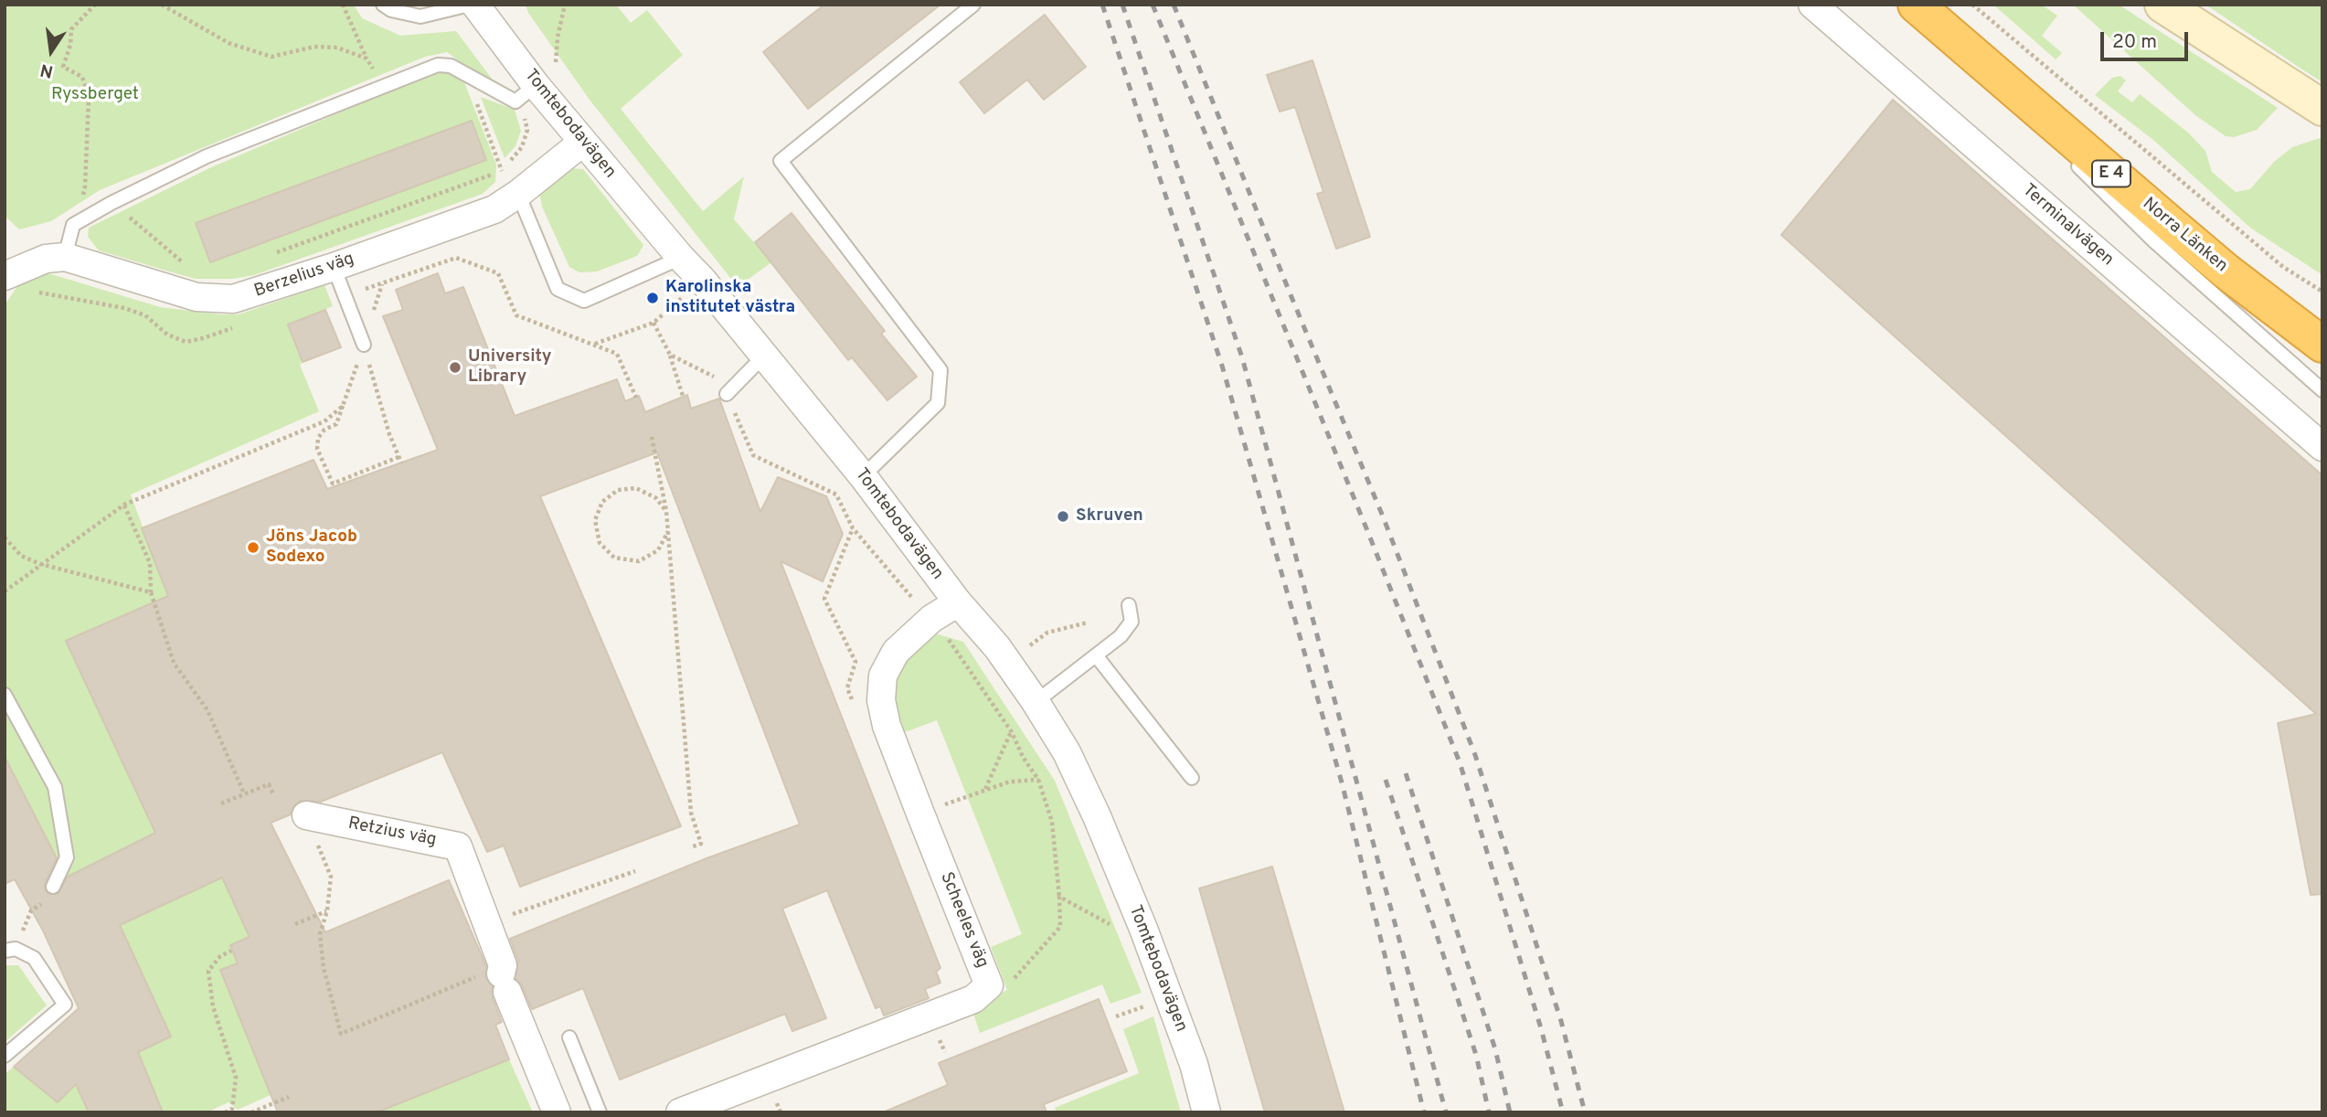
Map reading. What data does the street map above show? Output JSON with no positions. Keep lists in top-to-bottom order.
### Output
{
  "streets": {
    "highway": ["E 4", "Norra Länken"],
    "street": [
      "Tomtebodavägen",
      "Terminalvägen",
      "Berzelius väg",
      "Retzius väg",
      "Scheeles väg"
    ]
  },
  "crossings": [
    ["Tomtebodavägen", "Berzelius väg"],
    ["Tomtebodavägen", "Scheeles väg"]
  ],
  "parks": ["Ryssberget"],
  "places": [
    "Karolinska institutet västra",
    "University Library",
    "Skruven",
    "Jöns Jacob Sodexo"
  ],
  "scale_bar": "20 m",
  "north": "bottom"
}
